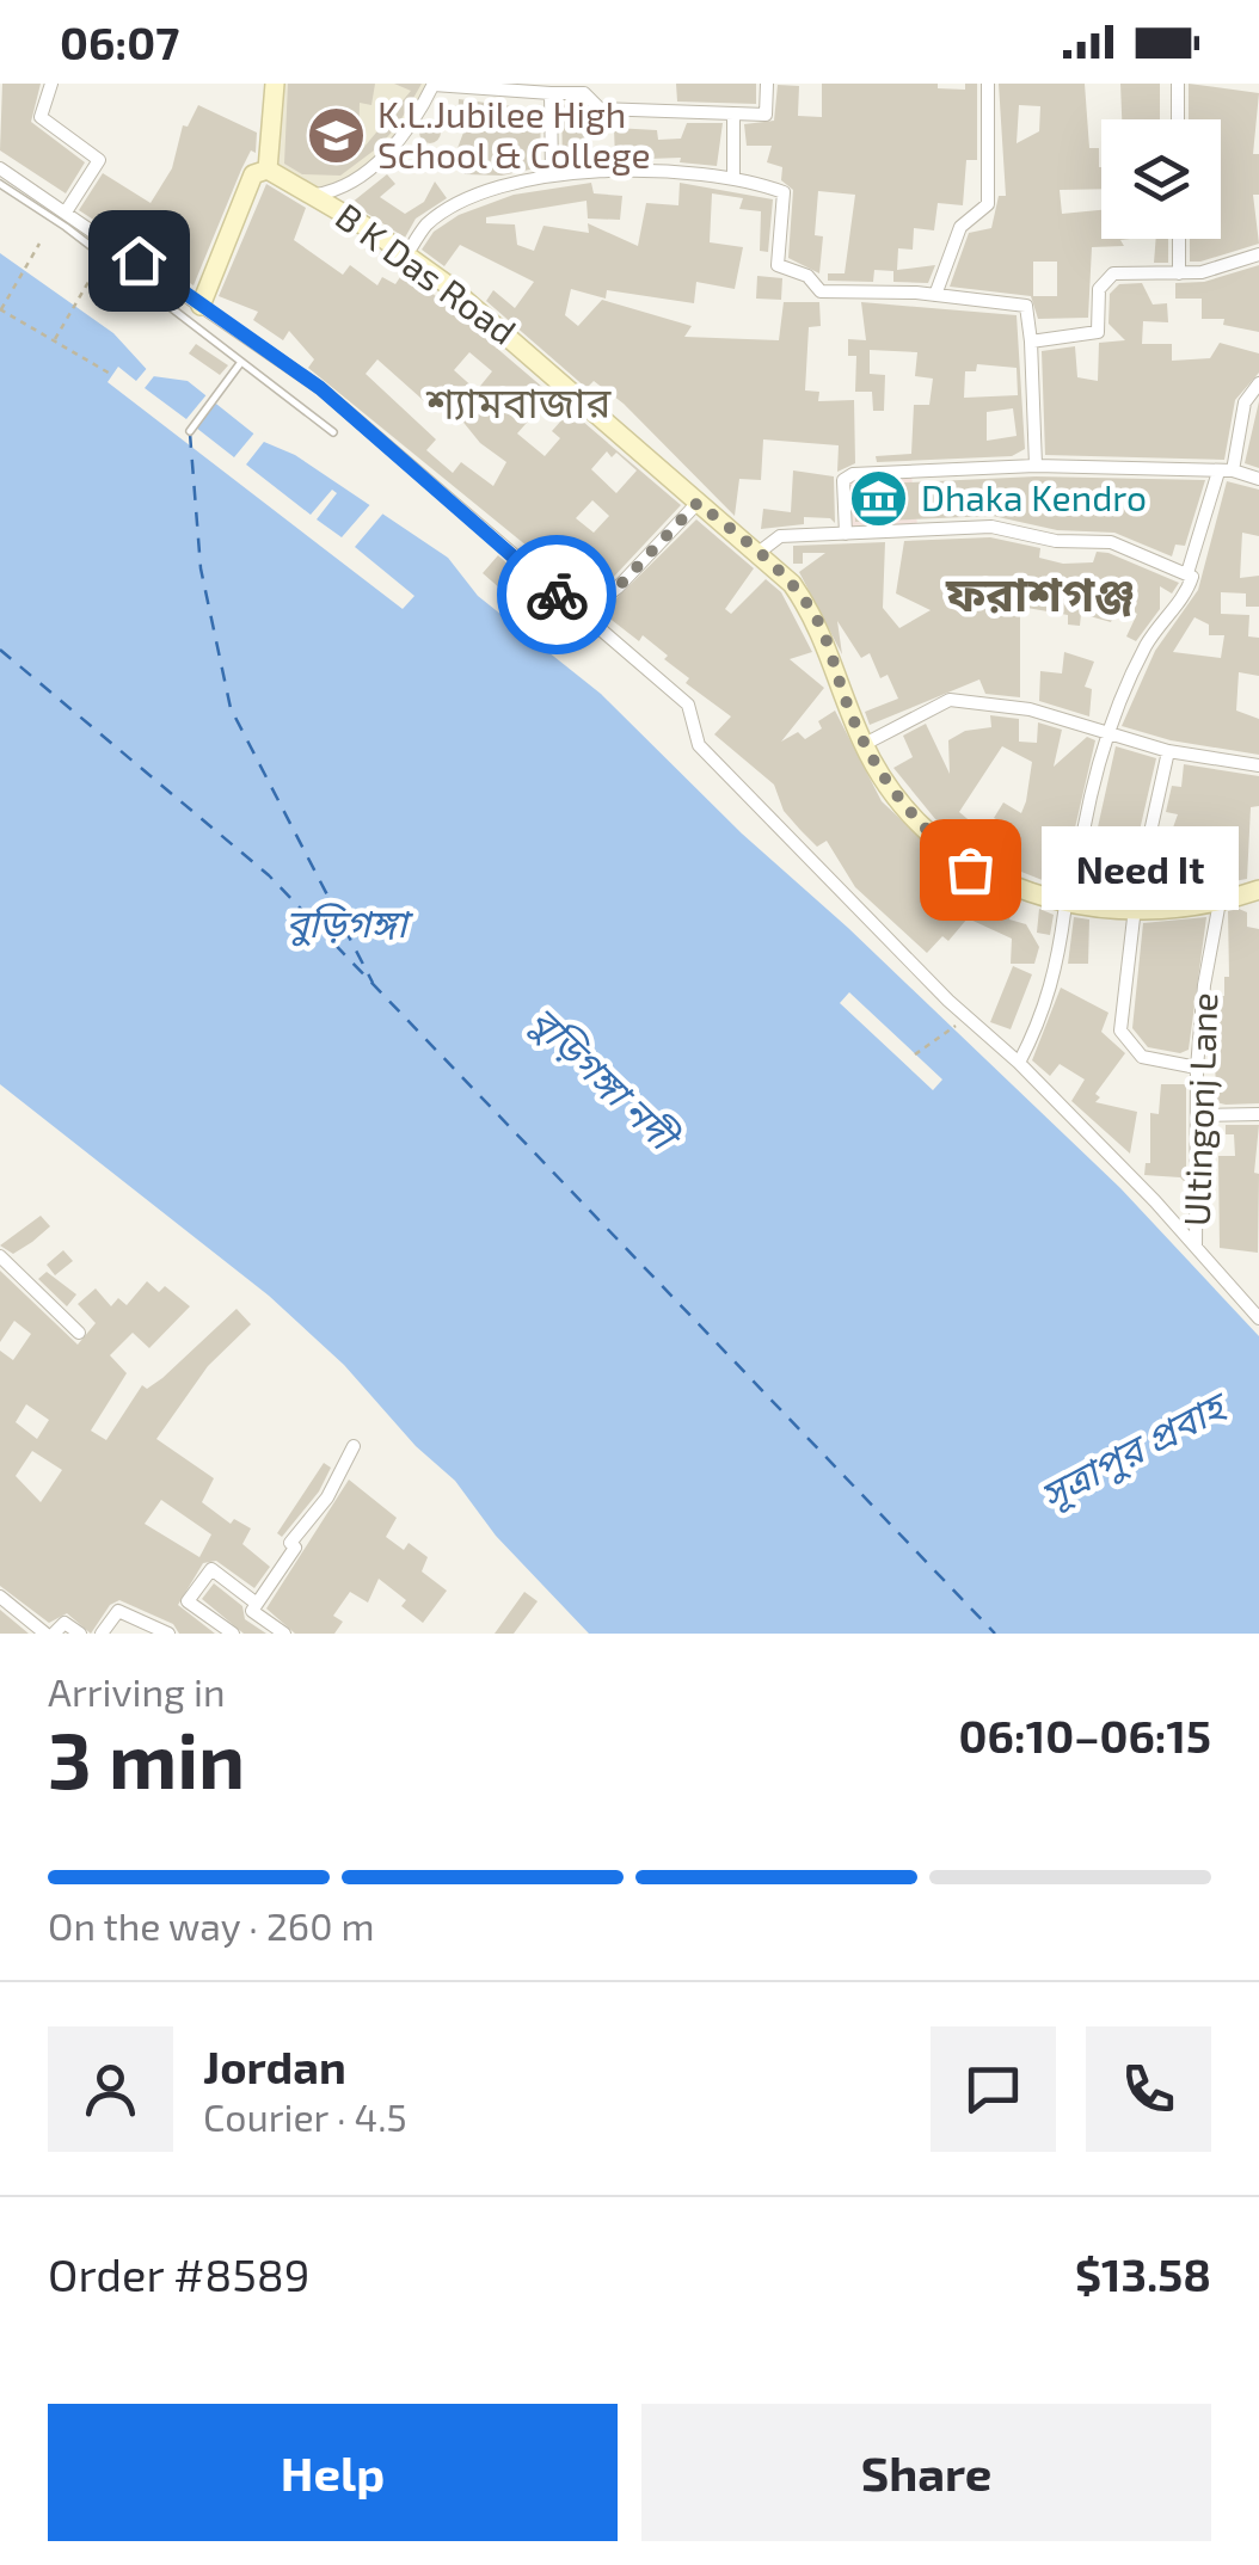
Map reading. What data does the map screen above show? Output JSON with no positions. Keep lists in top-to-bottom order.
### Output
{
  "streets": {
    "street": ["B K Das Road", "Ultingonj Lane"]
  },
  "crossings": [
    ["B K Das Road", "Ultingonj Lane"]
  ],
  "districts": ["শ্যামবাজার", "ফরাশগঞ্জ"],
  "water": ["বুড়িগঙ্গা", "বুড়িগঙ্গা নদী", "সূত্রাপুর প্রবাহ"],
  "places": {
    "school or university": ["K.L.Jubilee High School & College"],
    "museum": ["Dhaka Kendro"],
    "other": ["Need It"]
  },
  "page": {
    "status": "06:07",
    "bubble": "Need It",
    "heading": ["3 min", "Arriving in", "06:10–06:15"],
    "panel": [
      "Jordan",
      "Courier · 4.5",
      "Order #8589",
      "$13.58"
    ],
    "bar": "On the way · 260 m",
    "buttons": ["Help", "Share"]
  }
}
